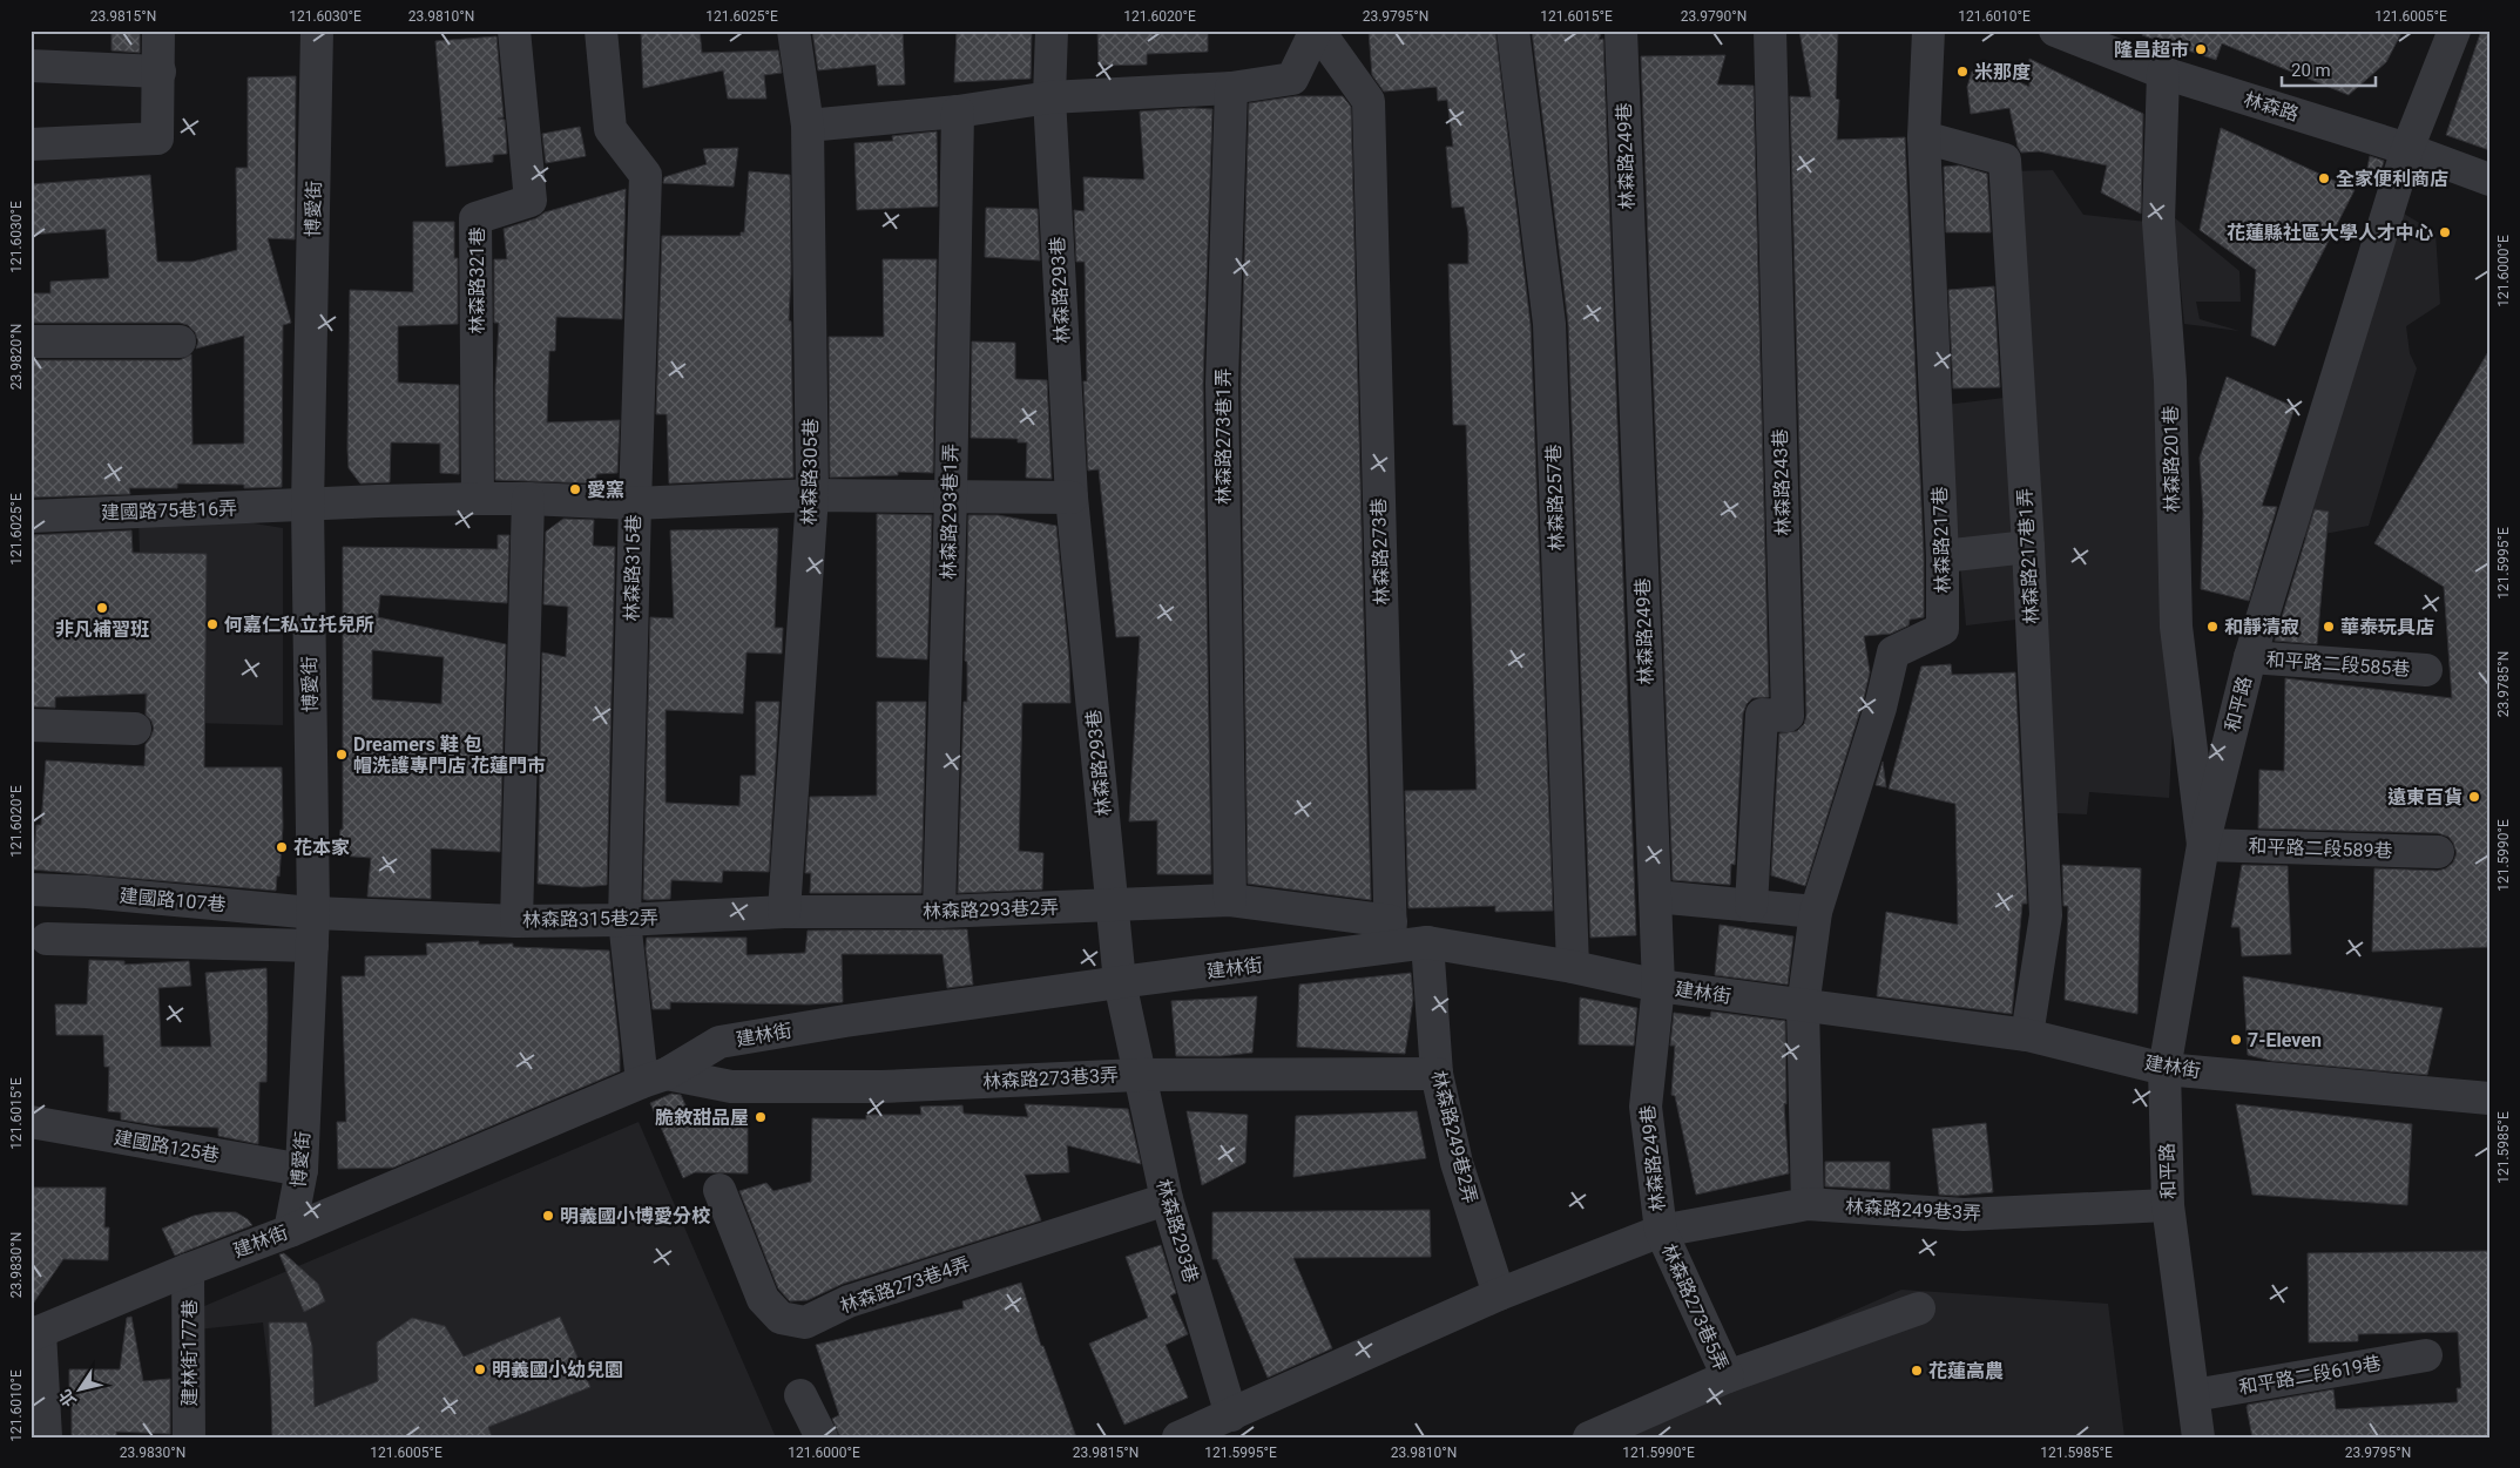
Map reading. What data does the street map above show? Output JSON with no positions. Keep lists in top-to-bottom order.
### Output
{
  "streets": {
    "street": [
      "林森路",
      "林森路249巷",
      "博愛街",
      "林森路321巷",
      "林森路293巷",
      "林森路273巷1弄",
      "林森路201巷",
      "林森路305巷",
      "林森路243巷",
      "林森路257巷",
      "建國路75巷16弄",
      "林森路293巷1弄",
      "林森路217巷",
      "林森路273巷",
      "林森路217巷1弄",
      "林森路315巷",
      "和平路二段585巷",
      "和平路",
      "和平路二段589巷",
      "建國路107巷",
      "林森路293巷2弄",
      "林森路315巷2弄",
      "建林街",
      "林森路273巷3弄",
      "林森路249巷2弄",
      "建國路125巷",
      "林森路249巷3弄",
      "林森路273巷4弄",
      "林森路273巷5弄",
      "建林街177巷",
      "和平路二段619巷"
    ]
  },
  "crossings": [
    ["林森路", "林森路201巷"],
    ["林森路", "和平路"],
    ["林森路249巷", "建林街"],
    ["林森路249巷", "林森路249巷3弄"],
    ["林森路249巷", "林森路273巷5弄"],
    ["博愛街", "建國路75巷16弄"],
    ["博愛街", "建國路107巷"],
    ["博愛街", "林森路315巷2弄"],
    ["博愛街", "建林街"],
    ["博愛街", "建國路125巷"],
    ["林森路293巷", "林森路293巷2弄"],
    ["林森路293巷", "建林街"],
    ["林森路293巷", "林森路273巷3弄"],
    ["林森路293巷", "林森路273巷4弄"],
    ["林森路273巷1弄", "林森路293巷2弄"],
    ["林森路201巷", "和平路"],
    ["林森路201巷", "和平路二段589巷"],
    ["林森路305巷", "林森路315巷2弄"],
    ["林森路257巷", "建林街"],
    ["林森路293巷1弄", "林森路293巷2弄"],
    ["林森路217巷", "林森路217巷1弄"],
    ["林森路217巷", "建林街"],
    ["林森路217巷", "林森路249巷3弄"],
    ["林森路273巷", "林森路293巷2弄"],
    ["林森路273巷", "建林街"],
    ["林森路217巷1弄", "建林街"],
    ["林森路315巷", "林森路315巷2弄"],
    ["林森路315巷", "建林街"],
    ["林森路315巷", "林森路273巷3弄"],
    ["和平路二段585巷", "和平路"],
    ["和平路", "和平路二段589巷"],
    ["和平路", "建林街"],
    ["和平路", "林森路249巷3弄"],
    ["和平路", "和平路二段619巷"],
    ["建國路107巷", "林森路315巷2弄"],
    ["林森路293巷2弄", "林森路315巷2弄"],
    ["林森路293巷2弄", "建林街"],
    ["建林街", "林森路273巷3弄"],
    ["建林街", "林森路249巷2弄"],
    ["建林街", "建林街177巷"],
    ["林森路273巷3弄", "林森路249巷2弄"],
    ["林森路249巷2弄", "林森路249巷3弄"],
    ["林森路249巷3弄", "林森路273巷5弄"]
  ],
  "places": [
    "隆昌超市",
    "米那度",
    "全家便利商店",
    "花蓮縣社區大學人才中心",
    "愛窯",
    "非凡補習班",
    "何嘉仁私立托兒所",
    "和靜清寂",
    "華泰玩具店",
    "Dreamers 鞋 包 帽洗護專門店 花蓮門市",
    "遠東百貨",
    "花本家",
    "7-Eleven",
    "脆敘甜品屋",
    "明義國小博愛分校",
    "明義國小幼兒園",
    "花蓮高農"
  ],
  "scale_bar": "20 m",
  "north": "bottom left",
  "coordinates": [
    "23.9815°N",
    "121.6030°E",
    "23.9810°N",
    "121.6025°E",
    "121.6020°E",
    "23.9795°N",
    "121.6015°E",
    "23.9790°N",
    "121.6010°E",
    "121.6005°E",
    "121.6000°E",
    "23.9820°N",
    "121.5995°E",
    "23.9785°N",
    "121.5990°E",
    "121.5985°E",
    "23.9830°N"
  ]
}
